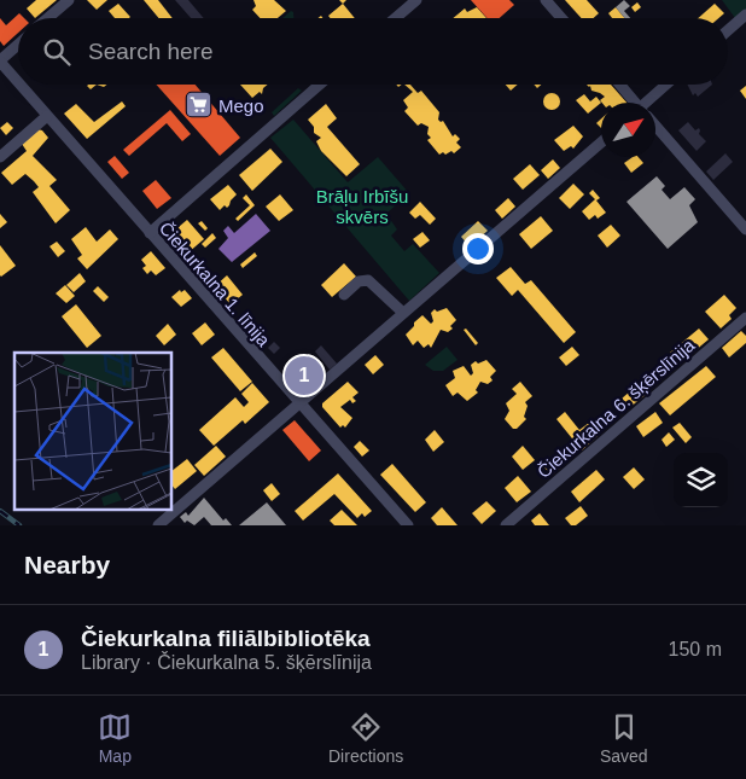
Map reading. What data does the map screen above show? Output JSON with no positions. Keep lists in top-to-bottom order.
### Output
{
  "streets": {
    "street": ["Čiekurkalna 1. līnija", "Čiekurkalna 6. šķērslīnija"]
  },
  "parks": ["Brāļu Irbīšu skvērs"],
  "places": {
    "supermarket": ["Mego"]
  },
  "north": "top right",
  "page": {
    "search": "Search here",
    "pins": "1",
    "heading": "Nearby",
    "list": [
      {
        "mark": "1",
        "name": "Čiekurkalna filiālbibliotēka",
        "note": "Library · Čiekurkalna 5. šķērslīnija",
        "value": "150 m"
      }
    ],
    "nav": ["Map", "Directions", "Saved"]
  }
}
